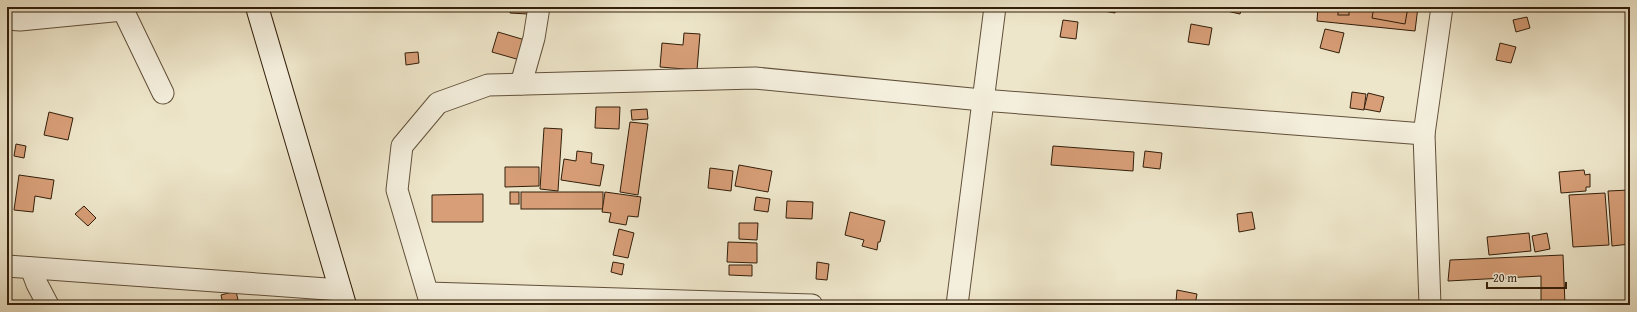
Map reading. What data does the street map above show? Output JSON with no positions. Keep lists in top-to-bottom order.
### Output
{
  "scale_bar": "20 m"
}
